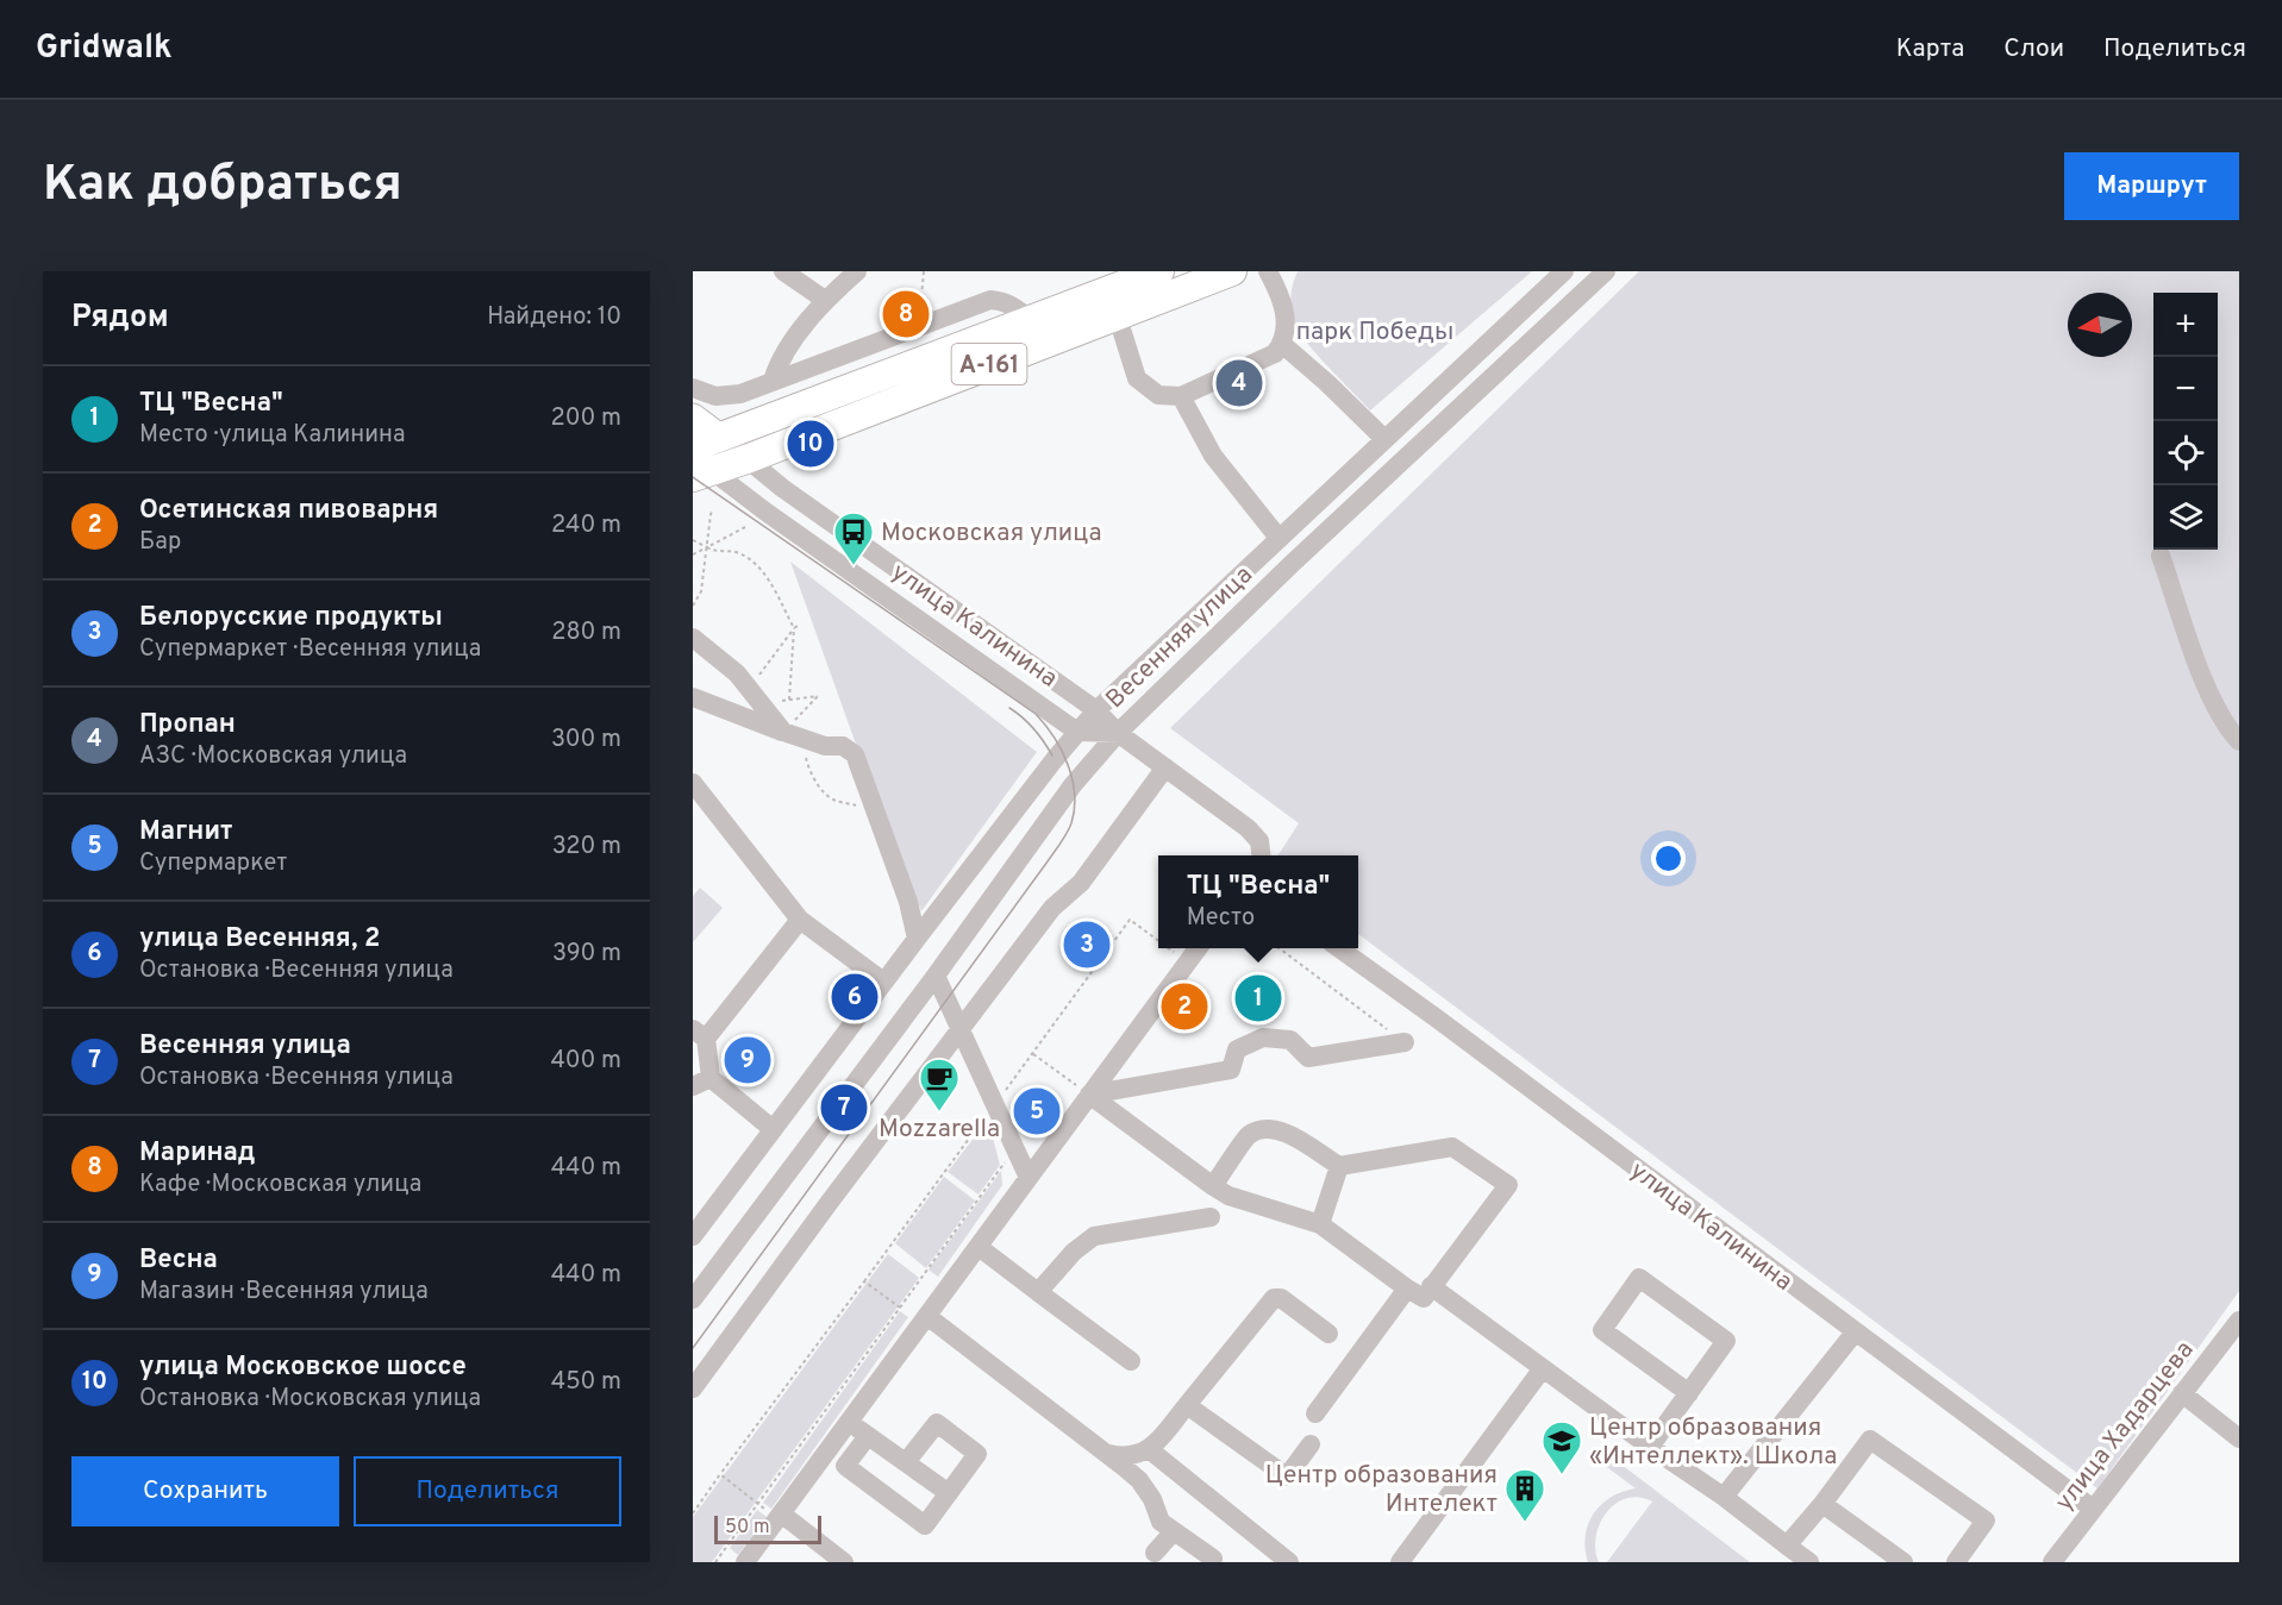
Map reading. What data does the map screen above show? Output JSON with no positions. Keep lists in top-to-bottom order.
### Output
{
  "streets": {
    "highway": ["А-161"],
    "main road": ["улица Калинина"],
    "street": ["Весенняя улица", "улица Хадарцева"]
  },
  "crossings": [
    ["А-161", "улица Калинина"],
    ["улица Калинина", "Весенняя улица"],
    ["улица Калинина", "улица Хадарцева"]
  ],
  "parks": ["парк Победы"],
  "places": {
    "bus stop": ["Московская улица"],
    "cafe": ["Mozzarella"],
    "school or university": ["Центр образования «Интеллект». Школа"],
    "building": ["Центр образования Интелект"]
  },
  "scale_bar": "50 m",
  "north": "left",
  "page": {
    "header": "Gridwalk",
    "nav": ["Карта", "Слои", "Поделиться"],
    "buttons": [
      "Маршрут",
      ["Сохранить", "Поделиться"]
    ],
    "title": "Как добраться",
    "heading": ["Рядом", "Найдено: 10"],
    "pins": [
      "8",
      "4",
      "10",
      "3",
      "6",
      "1",
      "2",
      "9",
      "7",
      "5"
    ],
    "map_buttons": ["+", "−"],
    "list": [
      {
        "mark": "1",
        "name": "ТЦ \"Весна\"",
        "note": "Место · улица Калинина",
        "value": "200 m"
      },
      {
        "mark": "2",
        "name": "Осетинская пивоварня",
        "note": "Бар",
        "value": "240 m"
      },
      {
        "mark": "3",
        "name": "Белорусские продукты",
        "note": "Супермаркет · Весенняя улица",
        "value": "280 m"
      },
      {
        "mark": "4",
        "name": "Пропан",
        "note": "АЗС · Московская улица",
        "value": "300 m"
      },
      {
        "mark": "5",
        "name": "Магнит",
        "note": "Супермаркет",
        "value": "320 m"
      },
      {
        "mark": "6",
        "name": "улица Весенняя, 2",
        "note": "Остановка · Весенняя улица",
        "value": "390 m"
      },
      {
        "mark": "7",
        "name": "Весенняя улица",
        "note": "Остановка · Весенняя улица",
        "value": "400 m"
      },
      {
        "mark": "8",
        "name": "Маринад",
        "note": "Кафе · Московская улица",
        "value": "440 m"
      },
      {
        "mark": "9",
        "name": "Весна",
        "note": "Магазин · Весенняя улица",
        "value": "440 m"
      },
      {
        "mark": "10",
        "name": "улица Московское шоссе",
        "note": "Остановка · Московская улица",
        "value": "450 m"
      }
    ],
    "popup": ["ТЦ \"Весна\"", "Место"],
    "scale": "50 m"
  }
}
